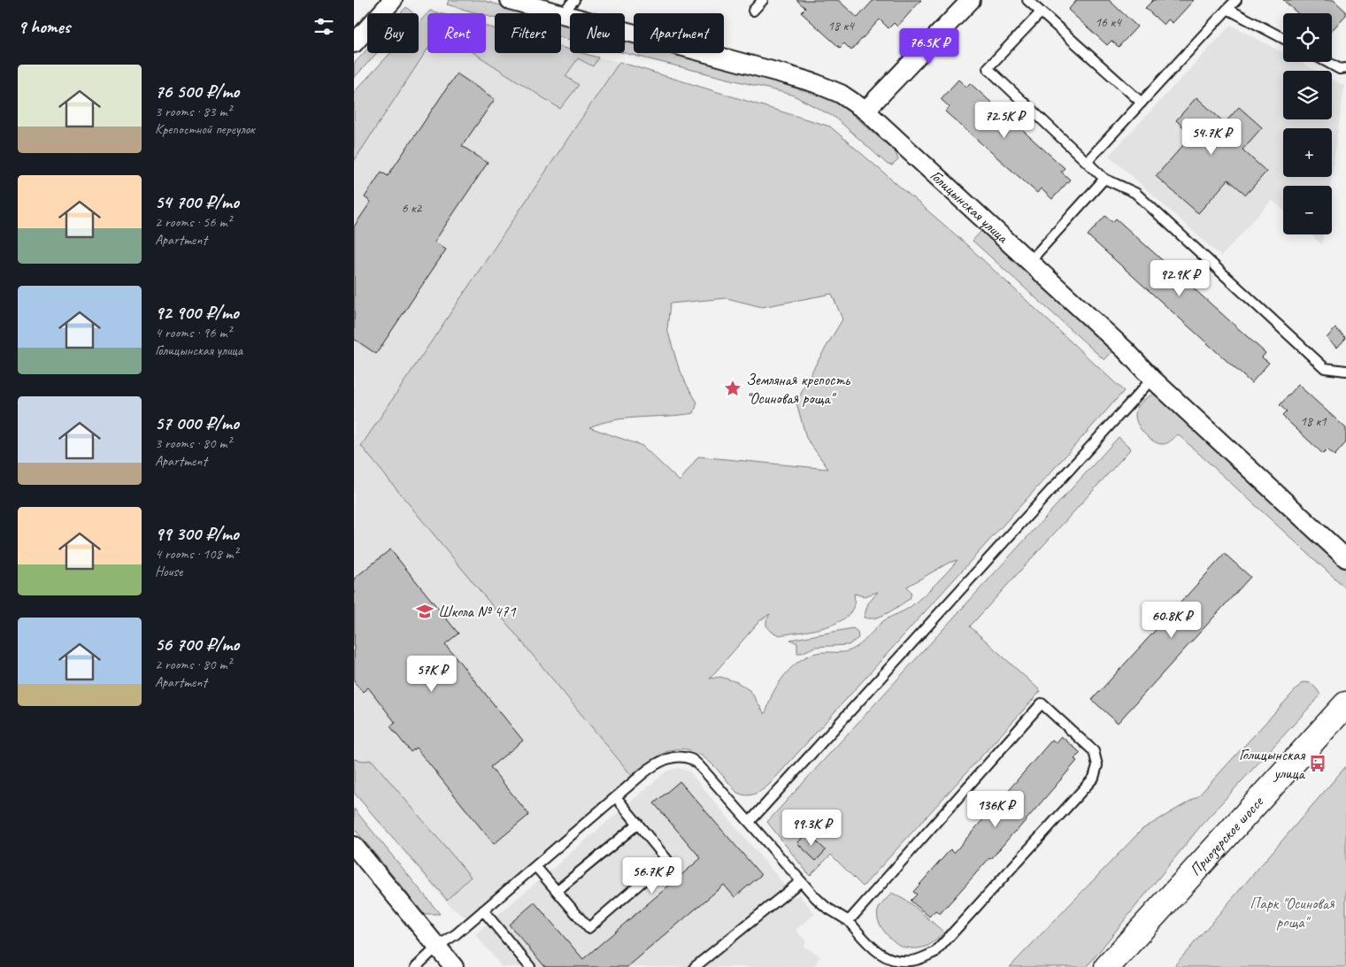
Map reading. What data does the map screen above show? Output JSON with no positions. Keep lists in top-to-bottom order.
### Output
{
  "streets": {
    "main road": ["Приозерское шоссе"],
    "street": ["Голицынская улица"]
  },
  "parks": ["Парк \"Осиновая роща\""],
  "places": {
    "place": ["Земляная крепость \"Осиновая роща\""],
    "school or university": ["Школа № 471"],
    "bus stop": ["Голицынская улица"]
  },
  "house_numbers": [
    "16 к4",
    "18 к4",
    "6 к2",
    "18 к1"
  ],
  "page": {
    "heading": "9 homes",
    "map_buttons": ["+", "−"],
    "chip": [
      "Buy",
      "Rent",
      "Filters",
      "New",
      "Apartment"
    ],
    "price": [
      "76.5K ₽",
      "72.5K ₽",
      "54.7K ₽",
      "92.9K ₽",
      "60.8K ₽",
      "57K ₽",
      "136K ₽",
      "99.3K ₽",
      "56.7K ₽"
    ],
    "list": [
      {
        "name": "76 500 ₽/mo",
        "note": "3 rooms · 83 m² · Крепостной переулок"
      },
      {
        "name": "54 700 ₽/mo",
        "note": "2 rooms · 56 m² · Apartment"
      },
      {
        "name": "92 900 ₽/mo",
        "note": "4 rooms · 96 m² · Голицынская улица"
      },
      {
        "name": "57 000 ₽/mo",
        "note": "3 rooms · 80 m² · Apartment"
      },
      {
        "name": "99 300 ₽/mo",
        "note": "4 rooms · 108 m² · House"
      },
      {
        "name": "56 700 ₽/mo",
        "note": "2 rooms · 80 m² · Apartment"
      }
    ]
  }
}
